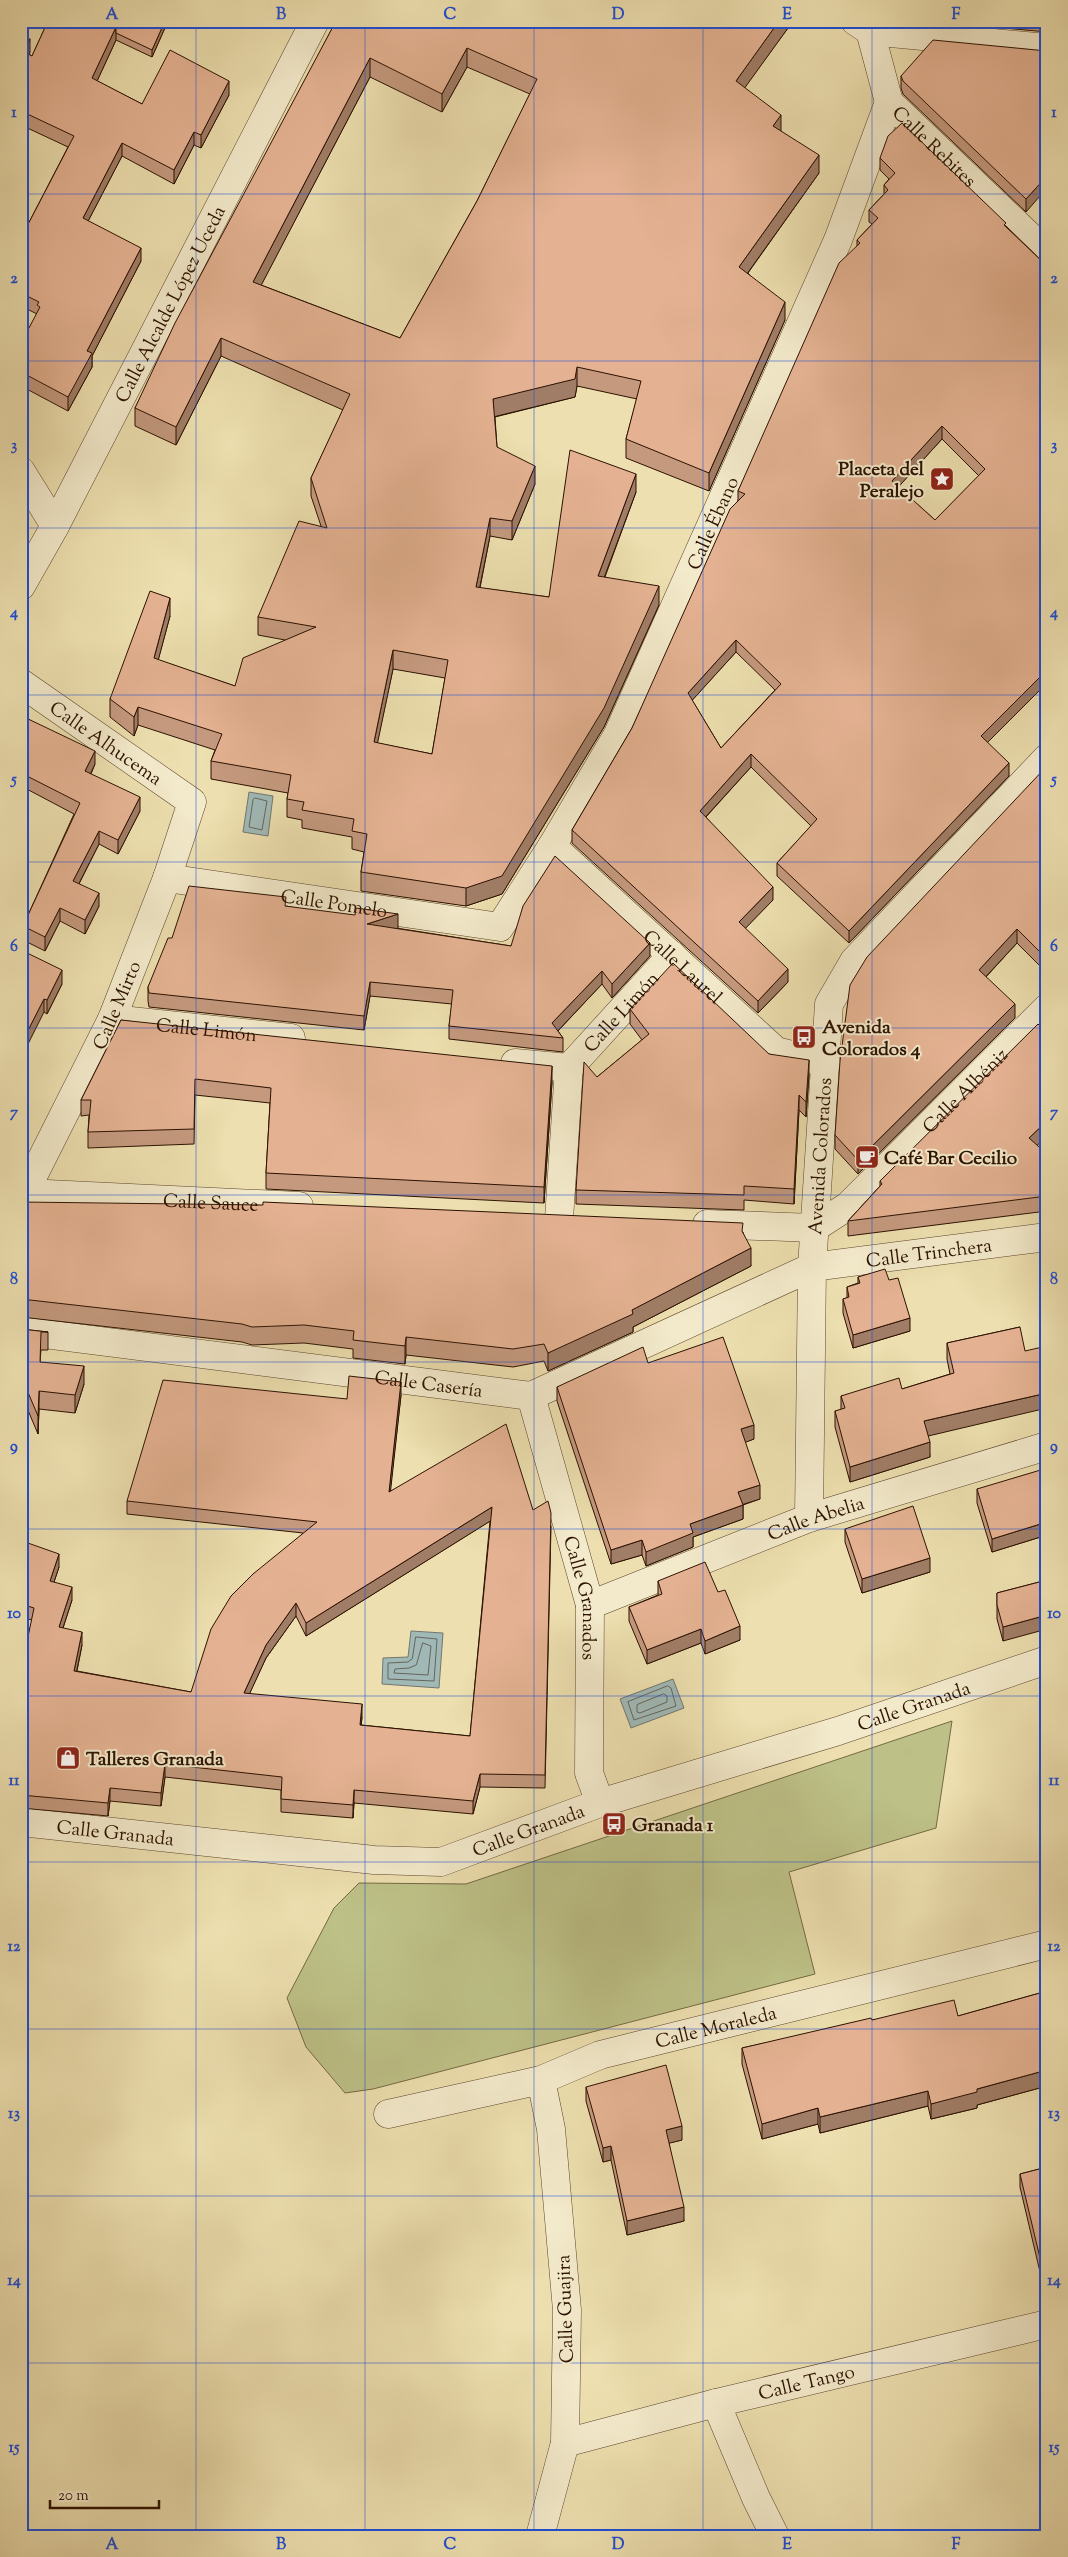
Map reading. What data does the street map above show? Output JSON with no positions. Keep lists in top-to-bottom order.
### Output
{
  "streets": {
    "street": [
      "Calle Rebites",
      "Calle Alcalde López Uceda",
      "Calle Ébano",
      "Calle Alhucema",
      "Calle Pomelo",
      "Calle Laurel",
      "Calle Mirto",
      "Calle Limón",
      "Calle Albéniz",
      "Avenida Colorados",
      "Calle Sauce",
      "Calle Trinchera",
      "Calle Casería",
      "Calle Abelia",
      "Calle Granados",
      "Calle Granada",
      "Calle Moraleda",
      "Calle Guajira",
      "Calle Tango"
    ]
  },
  "crossings": [
    ["Calle Rebites", "Calle Ébano"],
    ["Calle Ébano", "Calle Pomelo"],
    ["Calle Ébano", "Calle Laurel"],
    ["Calle Alhucema", "Calle Mirto"],
    ["Calle Pomelo", "Calle Mirto"],
    ["Calle Laurel", "Calle Limón"],
    ["Calle Laurel", "Avenida Colorados"],
    ["Calle Mirto", "Calle Limón"],
    ["Calle Mirto", "Calle Sauce"],
    ["Calle Albéniz", "Avenida Colorados"],
    ["Avenida Colorados", "Calle Trinchera"],
    ["Avenida Colorados", "Calle Abelia"],
    ["Calle Casería", "Calle Granados"],
    ["Calle Abelia", "Calle Granados"],
    ["Calle Granados", "Calle Granada"],
    ["Calle Moraleda", "Calle Guajira"],
    ["Calle Guajira", "Calle Tango"]
  ],
  "places": {
    "place": ["Placeta del Peralejo"],
    "bus stop": ["Avenida Colorados 4", "Granada 1"],
    "cafe": ["Café Bar Cecilio"],
    "shop": ["Talleres Granada"]
  },
  "scale_bar": "20 m",
  "grid": {
    "columns": [
      "A",
      "B",
      "C",
      "D",
      "E",
      "F"
    ],
    "rows": [
      "1",
      "2",
      "3",
      "4",
      "5",
      "6",
      "7",
      "8",
      "9",
      "10",
      "11",
      "12",
      "13",
      "14",
      "15"
    ]
  }
}
